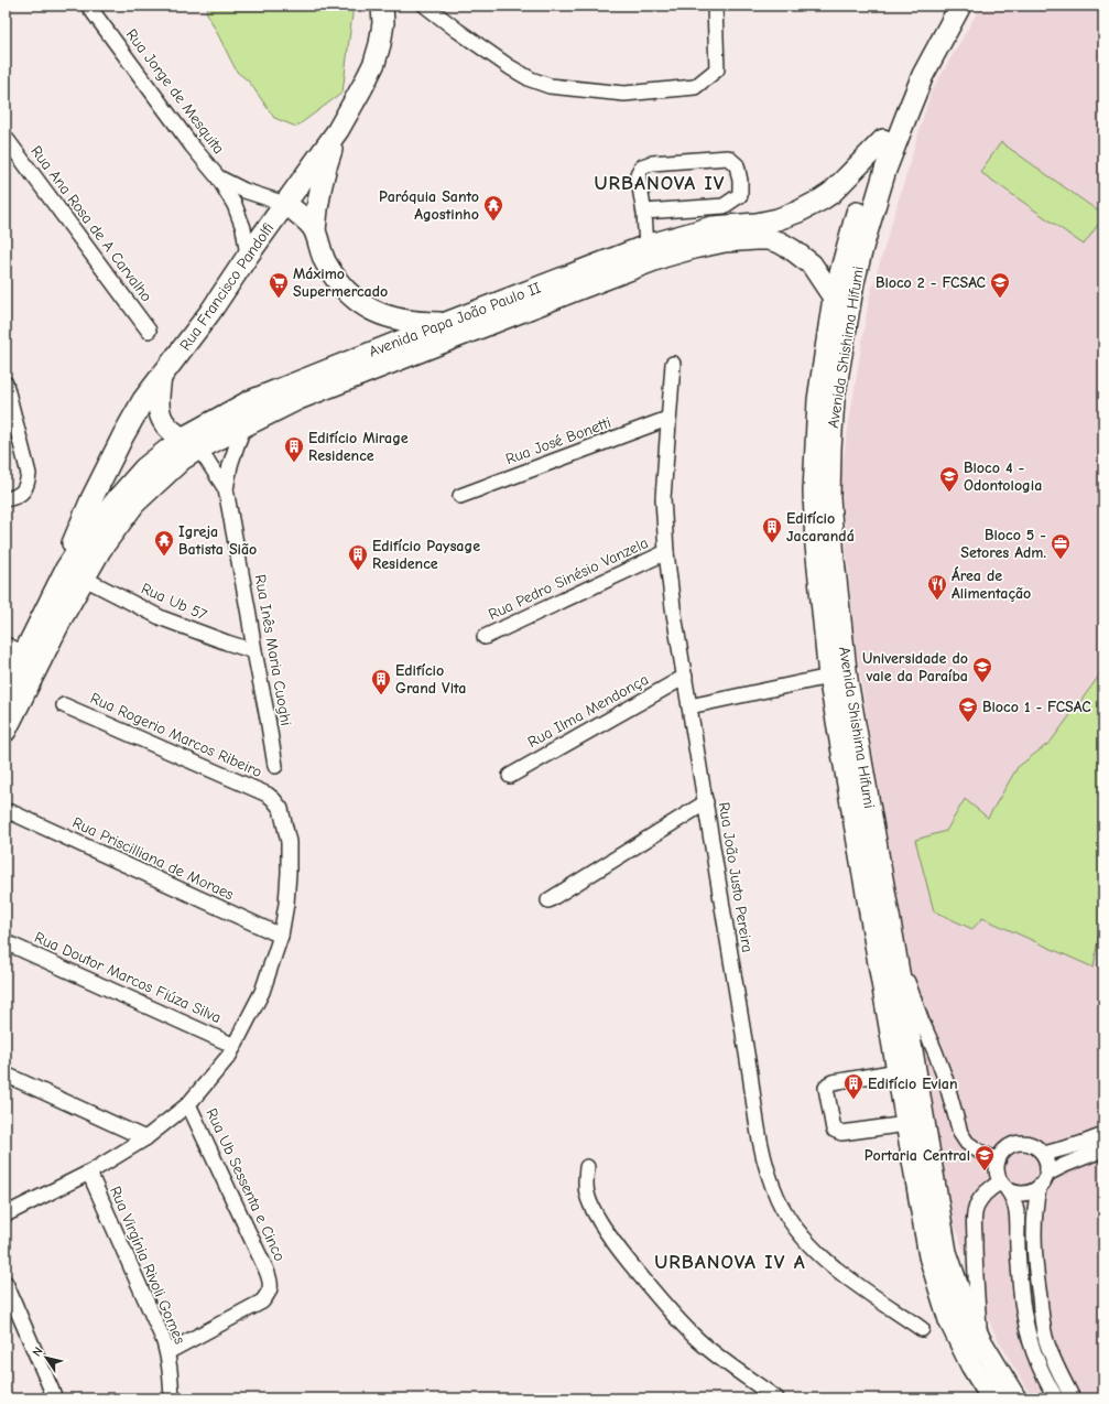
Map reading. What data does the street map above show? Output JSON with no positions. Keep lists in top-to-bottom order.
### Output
{
  "streets": {
    "street": [
      "Rua Jorge de Mesquita",
      "Rua Ana Rosa de A Carvalho",
      "Rua Francisco Pandolfi",
      "Avenida Papa João Paulo II",
      "Avenida Shishima Hifumi",
      "Rua José Bonetti",
      "Rua Pedro Sinésio Vanzela",
      "Rua Ub 57",
      "Rua Inês Maria Cuoghi",
      "Rua Ilma Mendonça",
      "Rua Rogerio Marcos Ribeiro",
      "Rua Priscilliana de Moraes",
      "Rua João Justo Pereira",
      "Rua Doutor Marcos Fiúza Silva",
      "Rua Ub Sessenta e Cinco",
      "Rua Virgínia Rivoli Gomes"
    ]
  },
  "crossings": [
    ["Rua Jorge de Mesquita", "Rua Francisco Pandolfi"],
    ["Rua Francisco Pandolfi", "Avenida Papa João Paulo II"],
    ["Rua Francisco Pandolfi", "Rua Ub 57"],
    ["Avenida Papa João Paulo II", "Avenida Shishima Hifumi"],
    ["Avenida Papa João Paulo II", "Rua Ub 57"],
    ["Avenida Papa João Paulo II", "Rua Inês Maria Cuoghi"],
    ["Rua José Bonetti", "Rua João Justo Pereira"],
    ["Rua Pedro Sinésio Vanzela", "Rua João Justo Pereira"],
    ["Rua Ub 57", "Rua Inês Maria Cuoghi"],
    ["Rua Ilma Mendonça", "Rua João Justo Pereira"],
    ["Rua Rogerio Marcos Ribeiro", "Rua Priscilliana de Moraes"],
    ["Rua Ub Sessenta e Cinco", "Rua Virgínia Rivoli Gomes"]
  ],
  "districts": ["URBANOVA IV", "URBANOVA IV A"],
  "places": {
    "temple": ["Paróquia Santo Agostinho", "Igreja Batista Sião"],
    "supermarket": ["Máximo Supermercado"],
    "school or university": [
      "Bloco 2 - FCSAC",
      "Bloco 4 - Odontologia",
      "Universidade do vale da Paraíba",
      "Bloco 1 - FCSAC",
      "Portaria Central"
    ],
    "building": [
      "Edifício Mirage Residence",
      "Edifício Jacarandá",
      "Edifício Paysage Residence",
      "Edifício Grand Vita",
      "Edifício Evian"
    ],
    "office": ["Bloco 5 - Setores Adm."],
    "restaurant": ["Área de Alimentação"]
  },
  "north": "top left"
}
